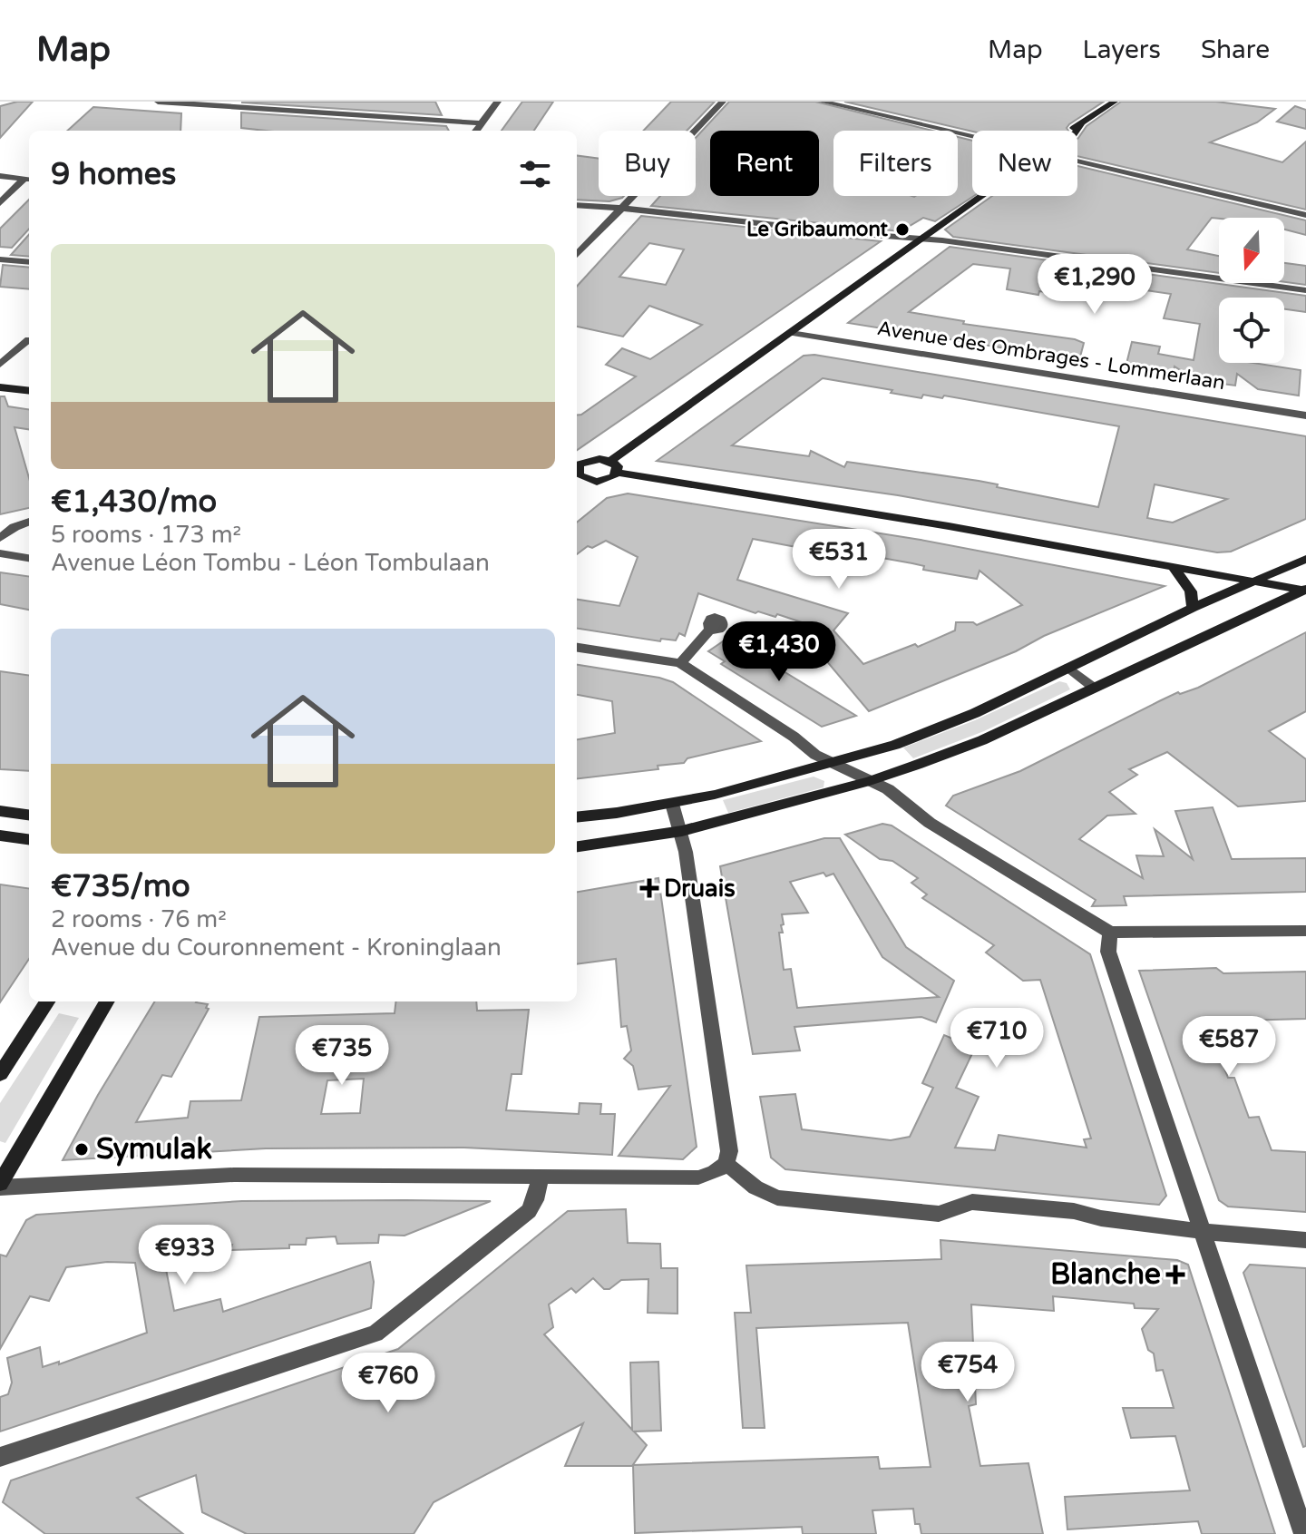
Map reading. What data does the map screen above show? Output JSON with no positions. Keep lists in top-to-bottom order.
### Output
{
  "streets": {
    "street": ["Avenue des Ombrages - Lommerlaan"]
  },
  "places": {
    "other": ["Le Gribaumont", "Symulak"],
    "health": ["Druais", "Blanche"]
  },
  "north": "bottom",
  "page": {
    "header": "Map",
    "nav": ["Map", "Layers", "Share"],
    "chip": [
      "Buy",
      "Rent",
      "Filters",
      "New"
    ],
    "heading": "9 homes",
    "list": [
      {
        "name": "€1,430/mo",
        "note": "5 rooms · 173 m² · Avenue Léon Tombu - Léon Tombulaan"
      },
      {
        "name": "€735/mo",
        "note": "2 rooms · 76 m² · Avenue du Couronnement - Kroninglaan"
      }
    ],
    "price": [
      "€1,290",
      "€531",
      "€1,430",
      "€710",
      "€587",
      "€735",
      "€933",
      "€754",
      "€760"
    ]
  }
}
